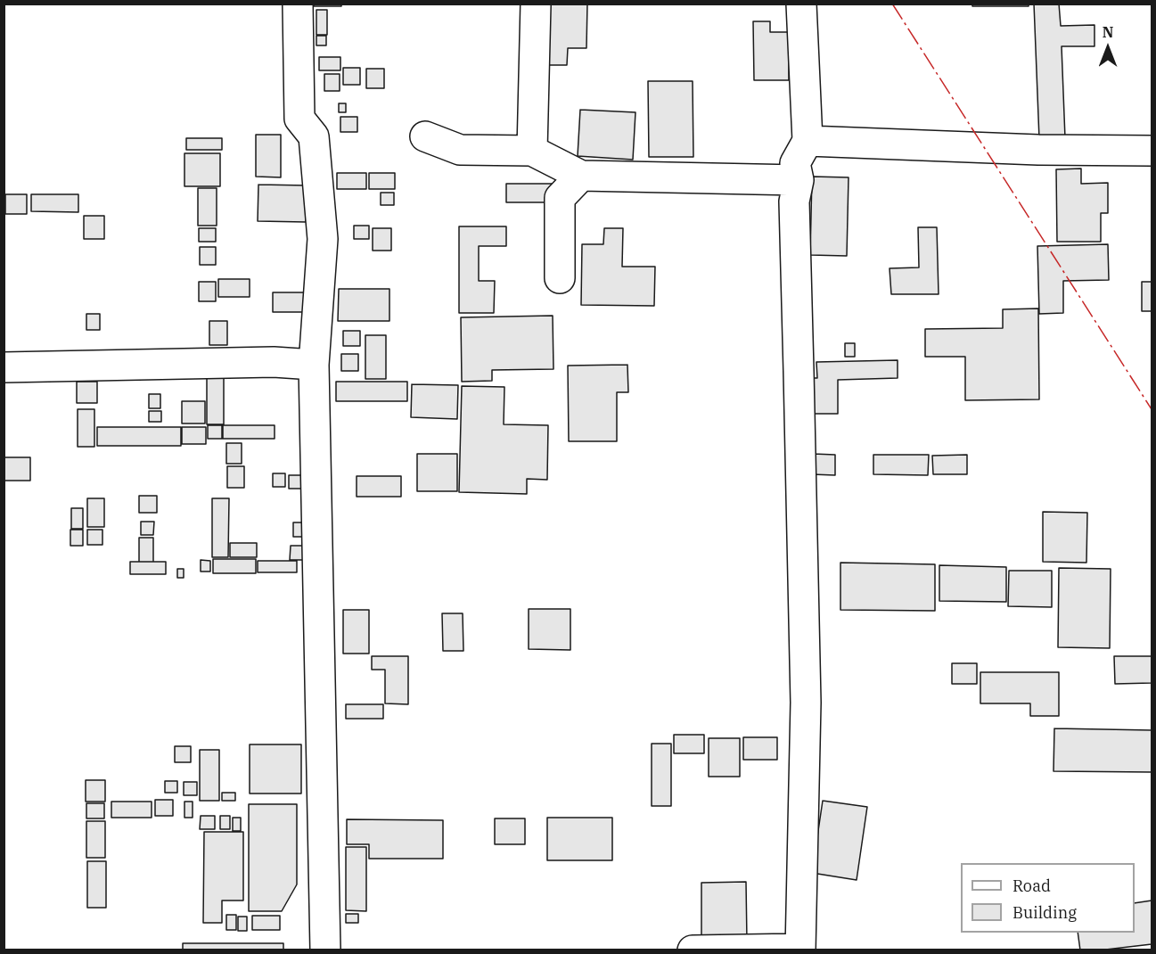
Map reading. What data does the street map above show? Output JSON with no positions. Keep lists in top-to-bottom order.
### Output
{
  "legend": ["Road", "Building"],
  "north": "top"
}
